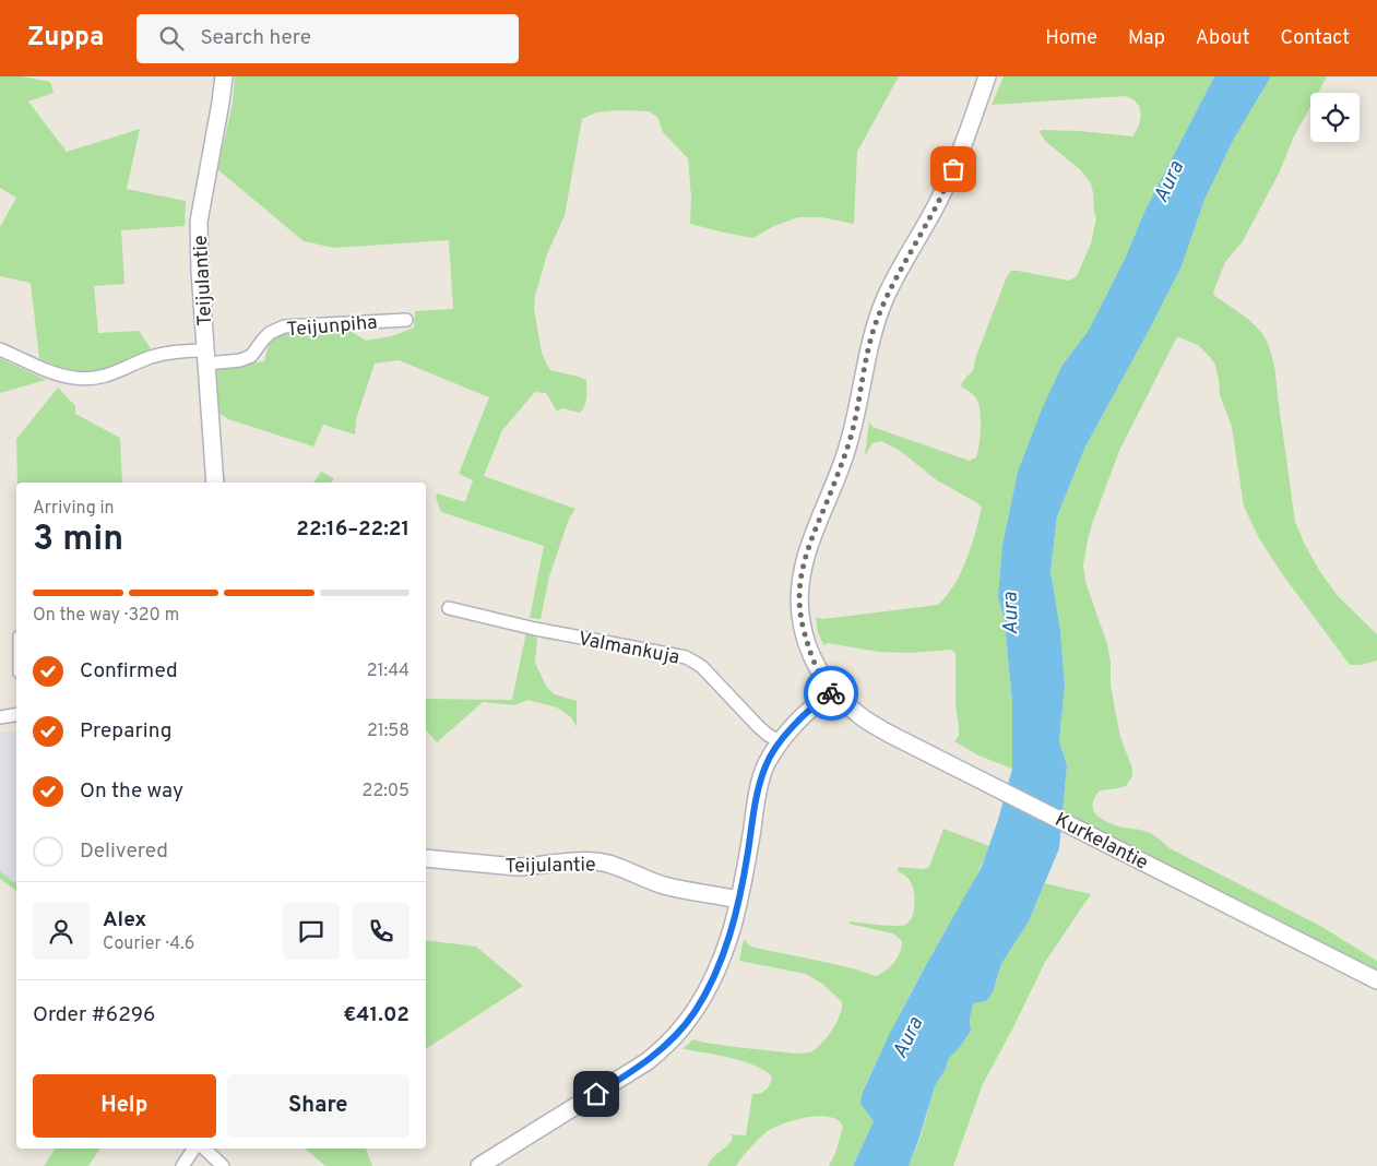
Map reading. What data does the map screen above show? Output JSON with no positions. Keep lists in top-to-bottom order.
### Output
{
  "streets": {
    "street": [
      "Teijulantie",
      "Teijunpiha",
      "Valmankuja",
      "Kurkelantie"
    ]
  },
  "crossings": [
    ["Teijulantie", "Teijunpiha"]
  ],
  "water": ["Aura"],
  "page": {
    "header": "Zuppa",
    "search": "Search here",
    "nav": [
      "Home",
      "Map",
      "About",
      "Contact"
    ],
    "heading": ["3 min", "Arriving in", "22:16–22:21"],
    "panel": [
      "Alex",
      "Courier · 4.6",
      "Order #6296",
      "€41.02"
    ],
    "bar": "On the way · 320 m",
    "list": [
      ["Confirmed", "21:44"],
      ["Preparing", "21:58"],
      ["On the way", "22:05"],
      "Delivered"
    ],
    "buttons": ["Help", "Share"]
  }
}
